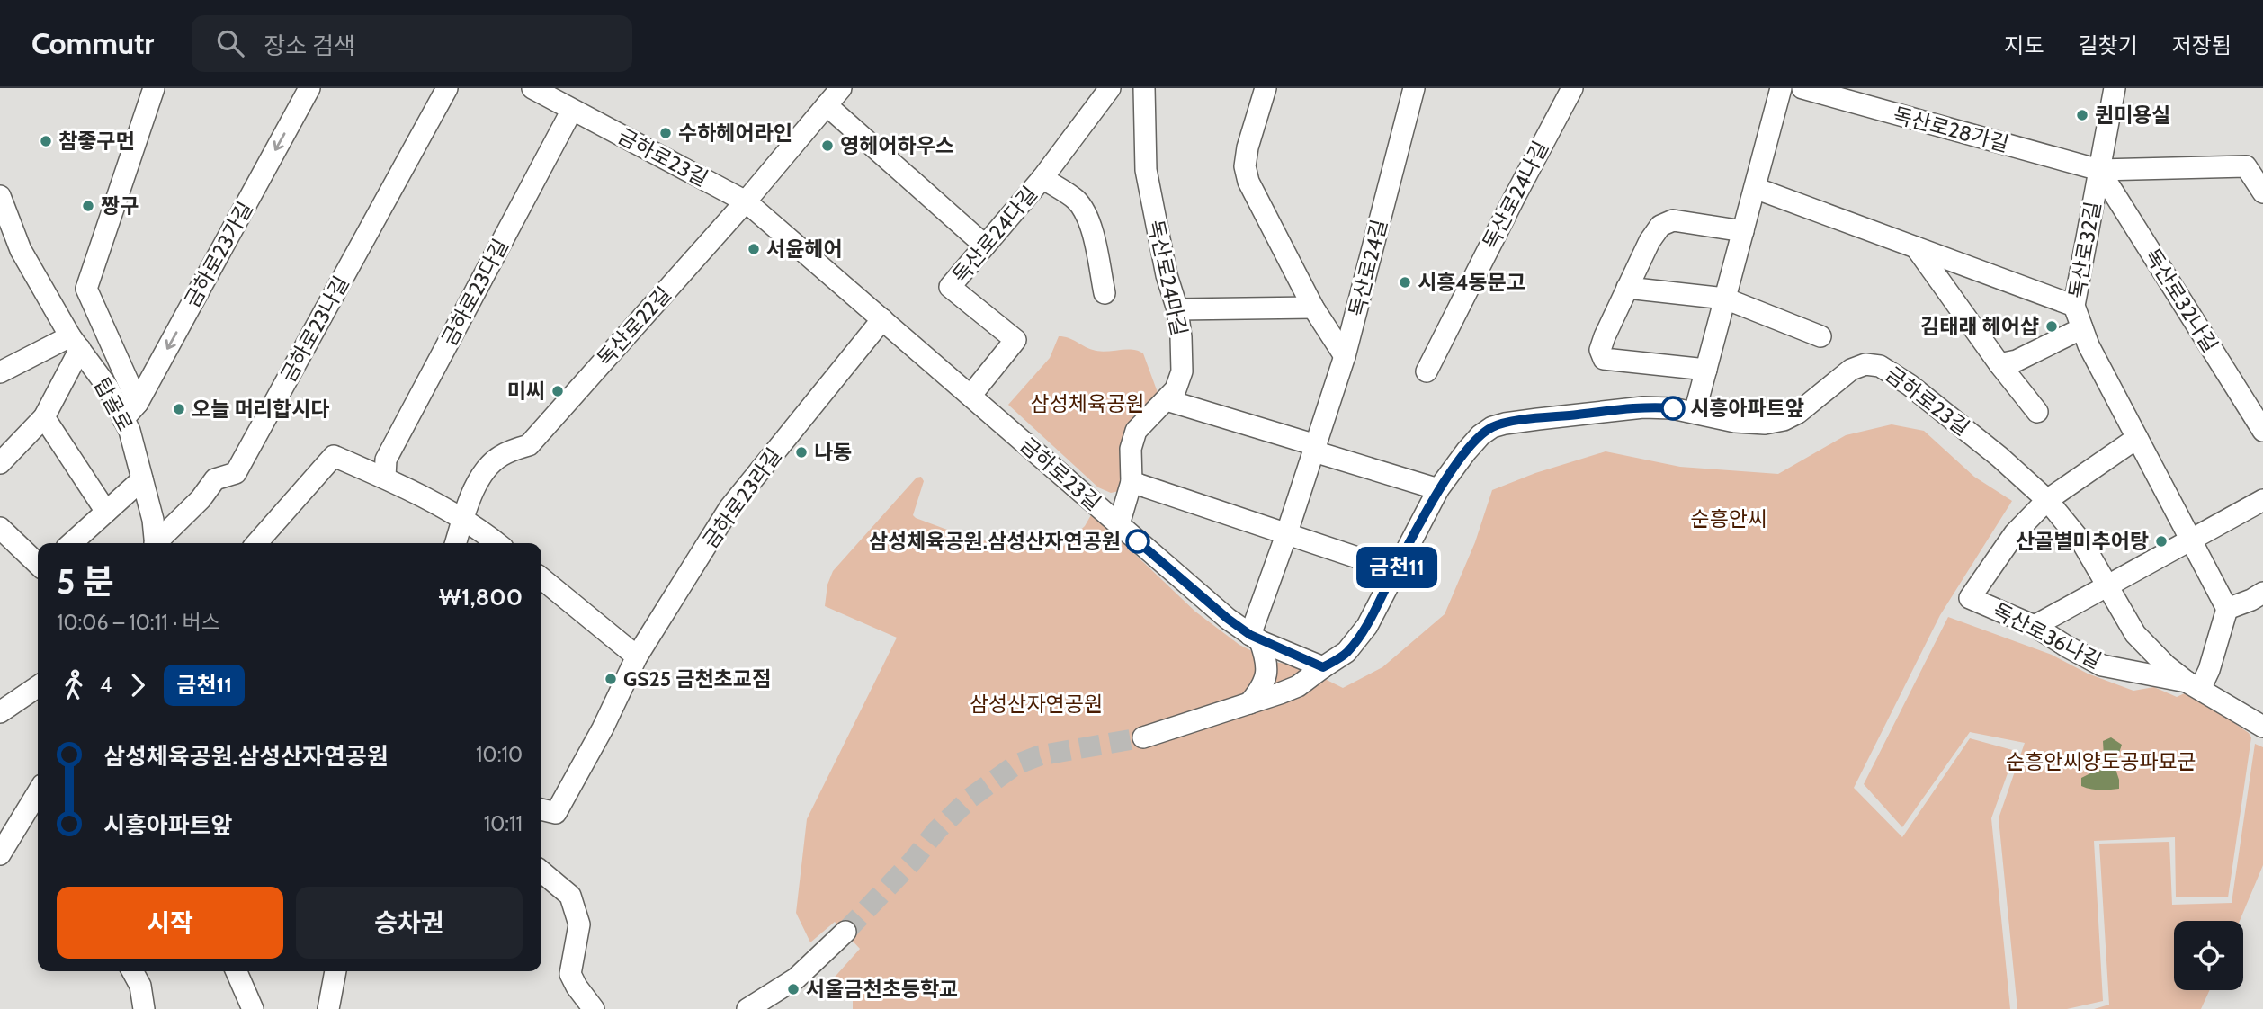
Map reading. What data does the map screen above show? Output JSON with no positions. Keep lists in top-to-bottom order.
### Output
{
  "streets": {
    "street": [
      "독산로28가길",
      "금하로23길",
      "독산로24나길",
      "독산로24다길",
      "독산로32길",
      "금하로23가길",
      "독산로24길",
      "독산로24마길",
      "금하로23다길",
      "독산로32나길",
      "독산로22길",
      "금하로23나길",
      "탑골로",
      "금하로23라길",
      "독산로36나길"
    ]
  },
  "crossings": [
    ["독산로28가길", "독산로32길"],
    ["독산로28가길", "독산로32나길"],
    ["금하로23길", "독산로24다길"],
    ["금하로23길", "독산로24길"],
    ["금하로23길", "독산로24마길"],
    ["금하로23길", "금하로23다길"],
    ["금하로23길", "독산로22길"],
    ["금하로23길", "금하로23라길"],
    ["금하로23길", "독산로36나길"],
    ["독산로24다길", "독산로22길"],
    ["독산로32길", "독산로32나길"],
    ["금하로23가길", "탑골로"]
  ],
  "one_way": ["금하로23가길"],
  "parks": [
    "삼성체육공원",
    "순흥안씨",
    "삼성산자연공원",
    "순흥안씨양도공파묘군"
  ],
  "places": [
    "퀸미용실",
    "수하헤어라인",
    "참좋구먼",
    "영헤어하우스",
    "짱구",
    "서윤헤어",
    "시흥4동문고",
    "김태래 헤어샵",
    "미씨",
    "시흥아파트앞",
    "오늘 머리합시다",
    "나동",
    "삼성체육공원.삼성산자연공원",
    "산골별미추어탕",
    "GS25 금천초교점",
    "서울금천초등학교"
  ],
  "lines": ["bus line 금천11"],
  "page": {
    "header": "Commutr",
    "search": "장소 검색",
    "nav": ["지도", "길찾기", "저장됨"],
    "on_map": "금천11",
    "heading": ["5 분", "10:06 – 10:11 · 버스", "₩1,800"],
    "legs": ["4", "금천11"],
    "list": [
      {
        "name": "삼성체육공원.삼성산자연공원",
        "value": "10:10"
      },
      {
        "name": "시흥아파트앞",
        "value": "10:11"
      }
    ],
    "buttons": ["시작", "승차권"]
  }
}
